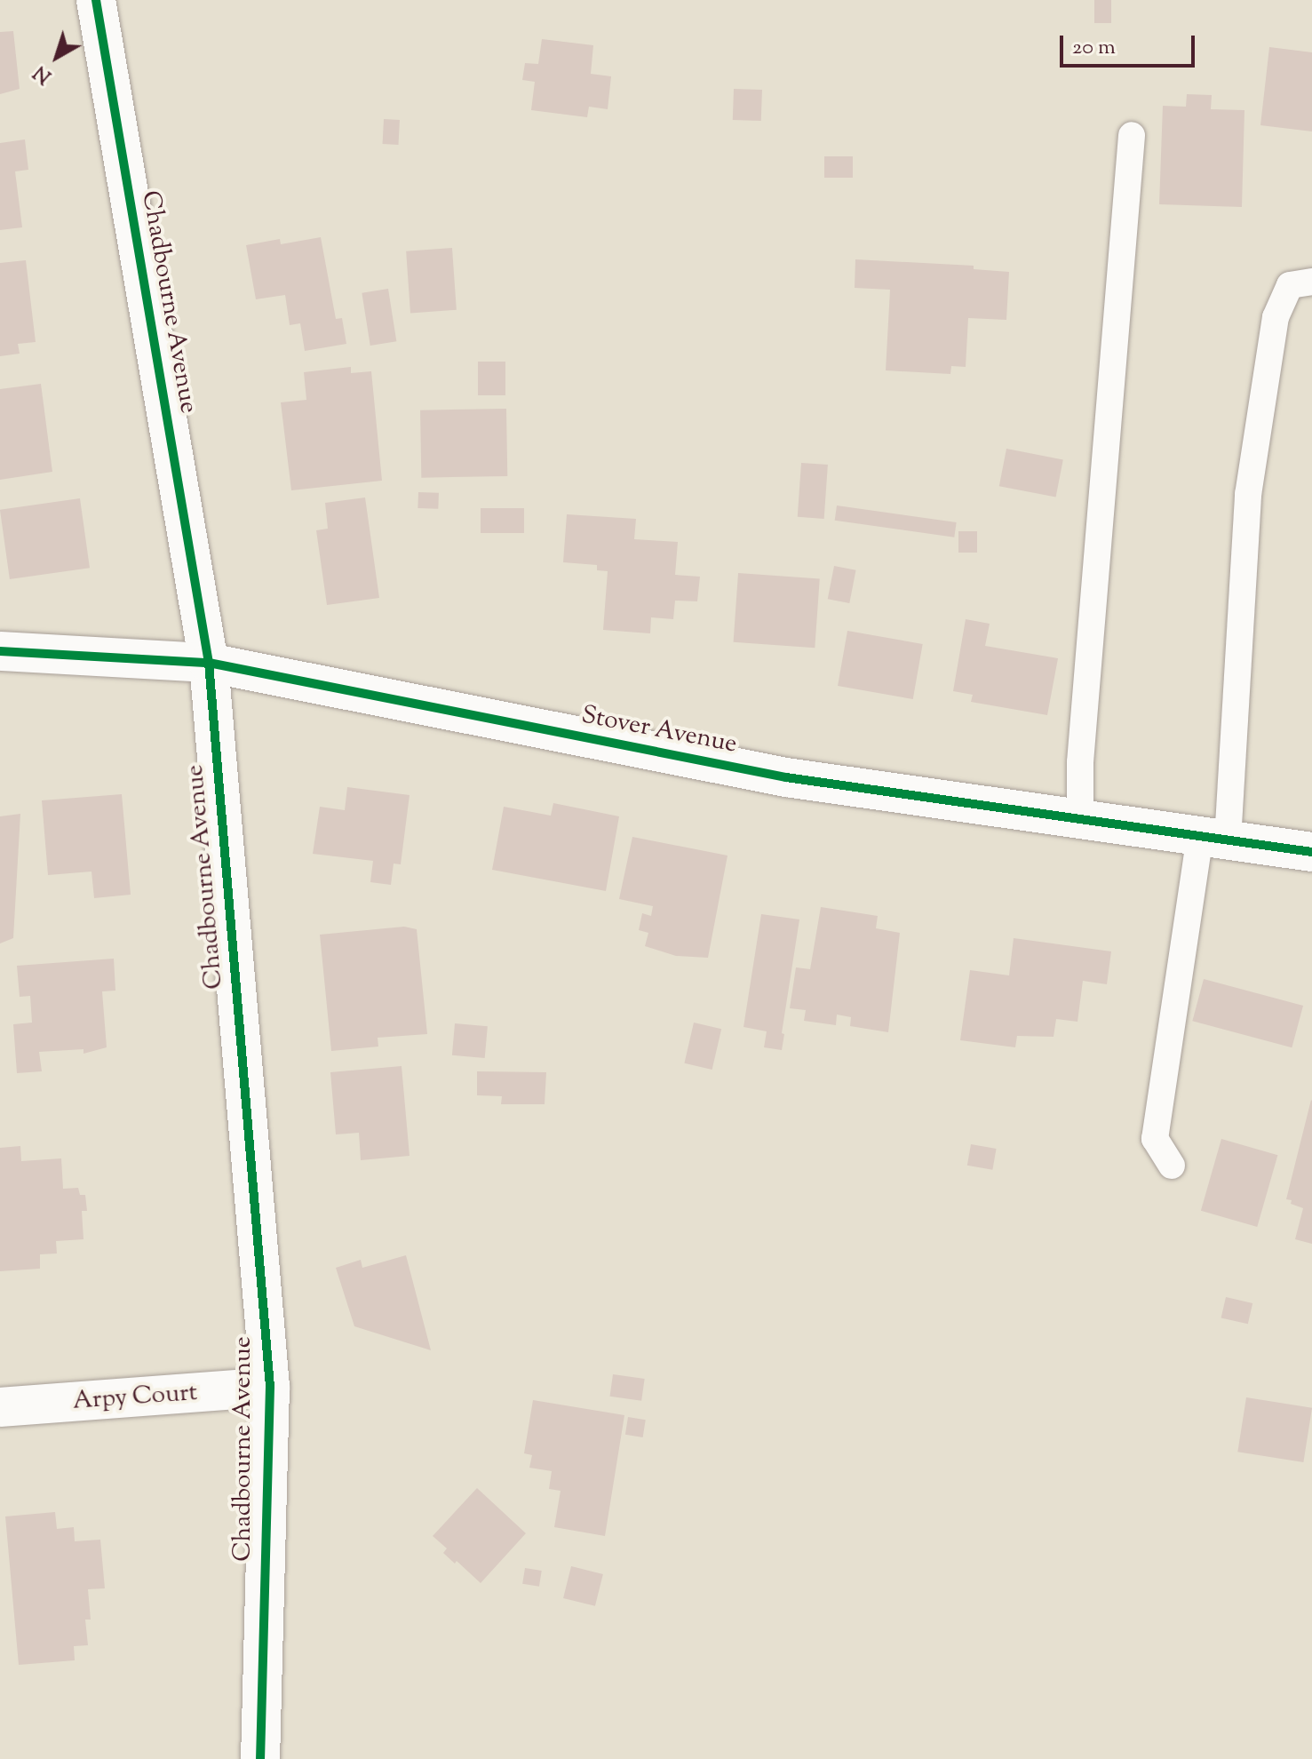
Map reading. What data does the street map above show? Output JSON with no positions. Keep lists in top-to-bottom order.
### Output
{
  "streets": {
    "street": ["Chadbourne Avenue", "Stover Avenue", "Arpy Court"]
  },
  "crossings": [
    ["Chadbourne Avenue", "Stover Avenue"],
    ["Chadbourne Avenue", "Arpy Court"]
  ],
  "scale_bar": "20 m",
  "north": "bottom left"
}
